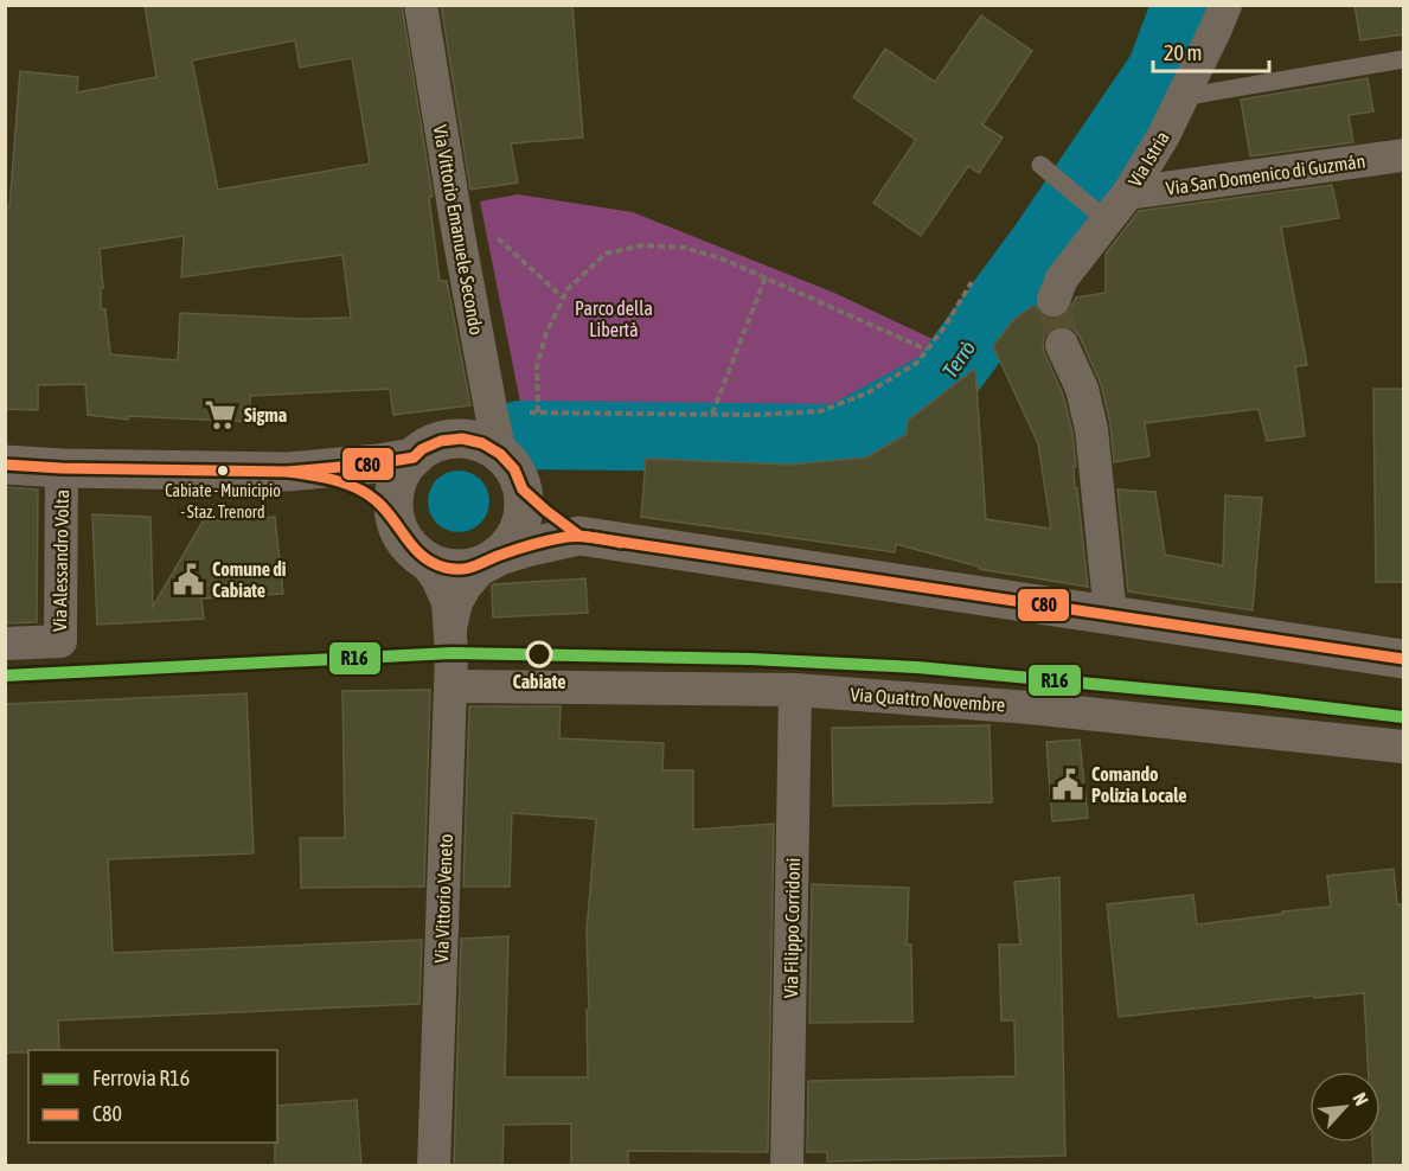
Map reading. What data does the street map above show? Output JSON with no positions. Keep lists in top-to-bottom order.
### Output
{
  "streets": {
    "street": [
      "Via Istria",
      "Via San Domenico di Guzmán",
      "Via Vittorio Emanuele Secondo",
      "Via Alessandro Volta",
      "Via Quattro Novembre",
      "Via Vittorio Veneto",
      "Via Filippo Corridoni"
    ]
  },
  "crossings": [
    ["Via Istria", "Via San Domenico di Guzmán"],
    ["Via Vittorio Emanuele Secondo", "Via Vittorio Veneto"],
    ["Via Quattro Novembre", "Via Vittorio Veneto"],
    ["Via Quattro Novembre", "Via Filippo Corridoni"]
  ],
  "water": ["Terrò"],
  "parks": ["Parco della Libertà"],
  "places": {
    "supermarket": ["Sigma"],
    "other": ["Cabiate - Municipio - Staz. Trenord", "Cabiate"],
    "public building": ["Comune di Cabiate", "Comando Polizia Locale"]
  },
  "lines": ["transit line C80", "rail line R16"],
  "legend": ["Ferrovia R16", "C80"],
  "scale_bar": "20 m",
  "north": "top right"
}
